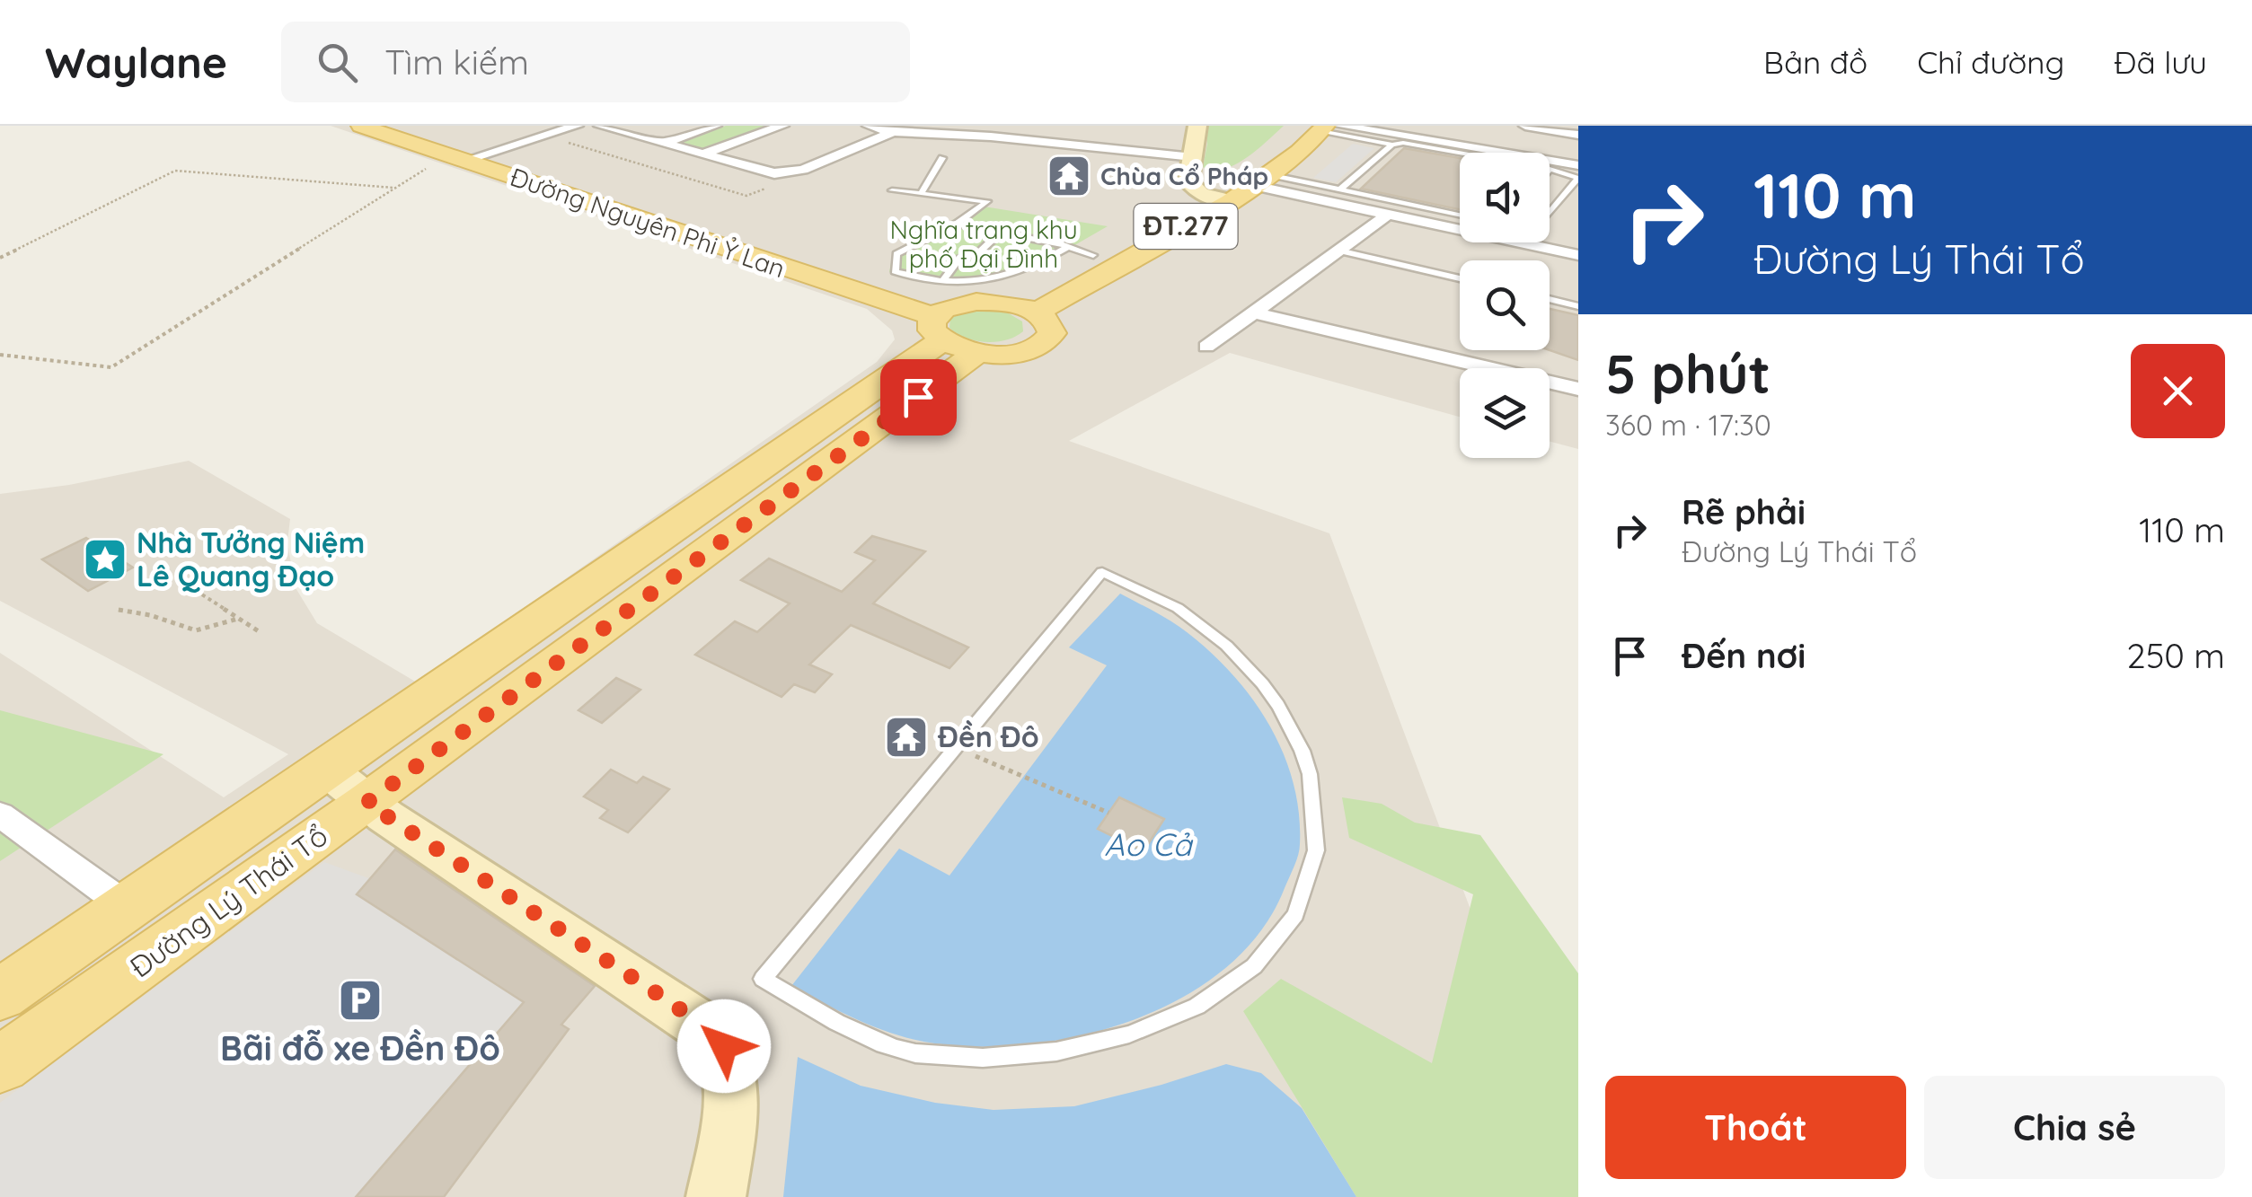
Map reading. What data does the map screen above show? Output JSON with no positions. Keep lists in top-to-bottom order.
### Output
{
  "streets": {
    "main road": ["Đường Nguyên Phi Ỷ Lan", "ĐT.277", "Đường Lý Thái Tổ"]
  },
  "crossings": [
    ["Đường Nguyên Phi Ỷ Lan", "Đường Lý Thái Tổ"]
  ],
  "water": ["Ao Cả"],
  "parks": ["Nghĩa trang khu phố Đại Đình"],
  "places": {
    "temple": ["Chùa Cổ Pháp", "Đền Đô"],
    "place": ["Nhà Tưởng Niệm Lê Quang Đạo"],
    "parking": ["Bãi đỗ xe Đền Đô"]
  },
  "page": {
    "header": "Waylane",
    "search": "Tìm kiếm",
    "nav": ["Bản đồ", "Chỉ đường", "Đã lưu"],
    "turn": ["110 m", "Đường Lý Thái Tổ"],
    "heading": ["5 phút", "360 m · 17:30"],
    "list": [
      {
        "name": "Rẽ phải",
        "note": "Đường Lý Thái Tổ",
        "value": "110 m"
      },
      {
        "name": "Đến nơi",
        "value": "250 m"
      }
    ],
    "buttons": ["Thoát", "Chia sẻ"]
  }
}
